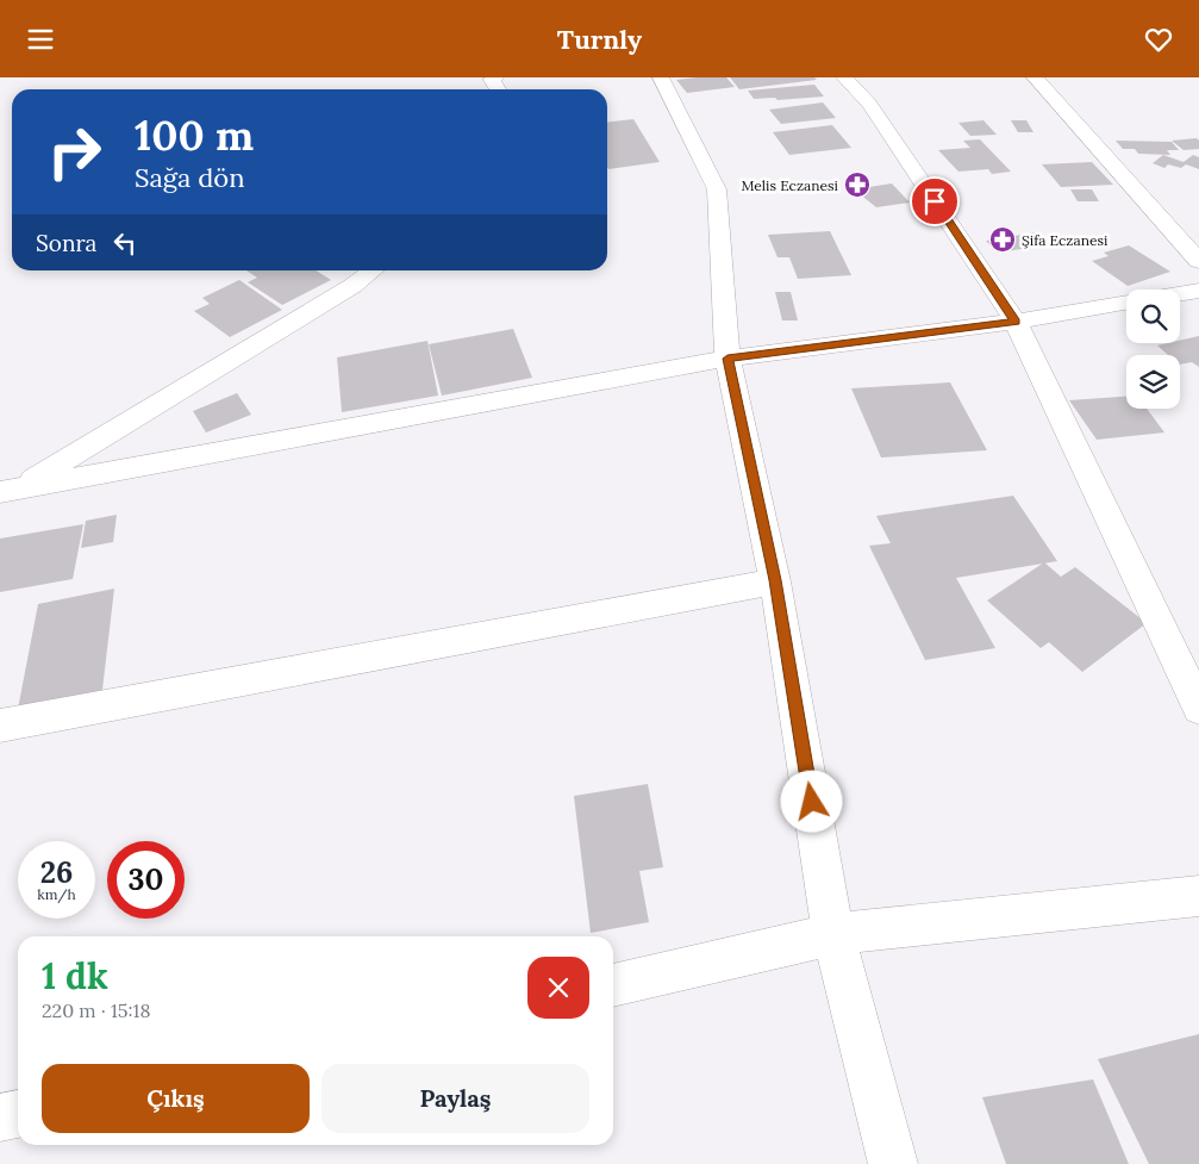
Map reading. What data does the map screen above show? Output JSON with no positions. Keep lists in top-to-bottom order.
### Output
{
  "places": {
    "pharmacy": ["Melis Eczanesi", "Şifa Eczanesi"]
  },
  "page": {
    "header": "Turnly",
    "turn": ["100 m", "Sağa dön"],
    "then": "Sonra",
    "speed": "26 km/h",
    "limit": "30",
    "heading": ["1 dk", "220 m · 15:18"],
    "buttons": ["Çıkış", "Paylaş"]
  }
}
